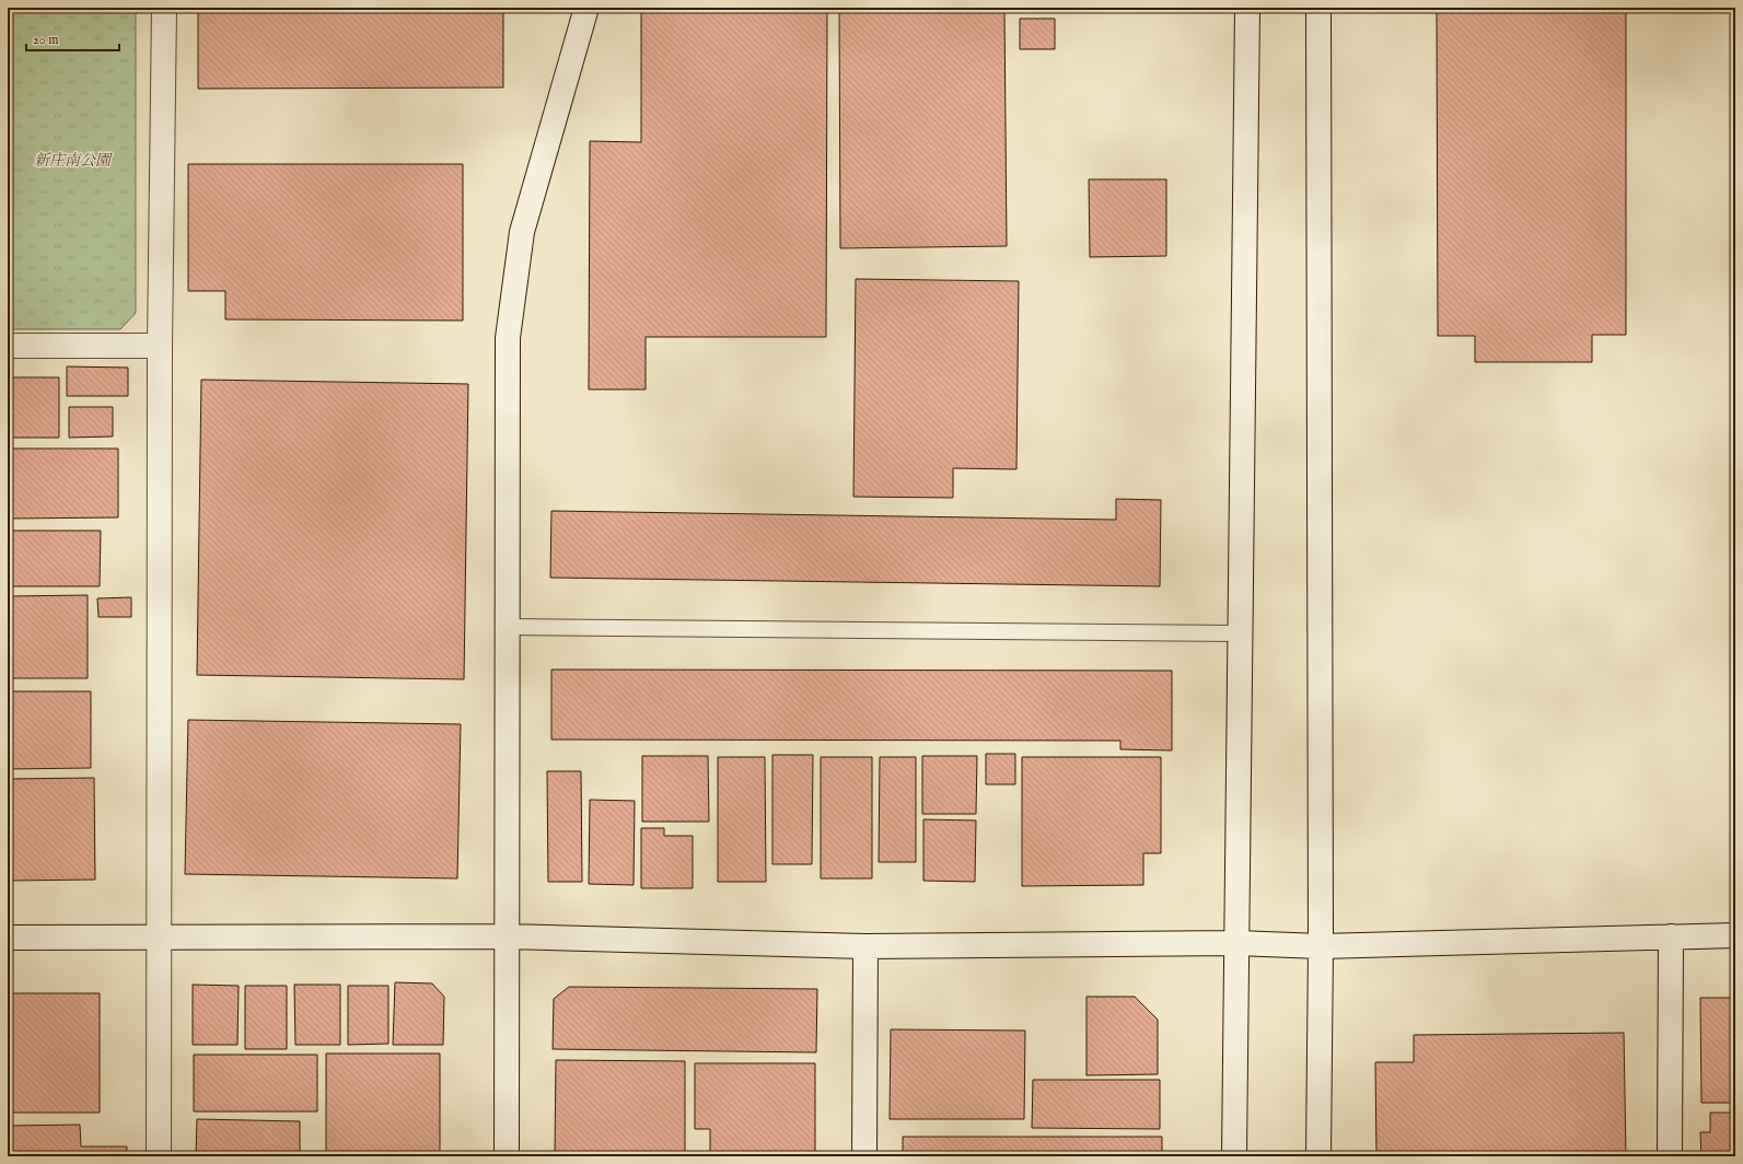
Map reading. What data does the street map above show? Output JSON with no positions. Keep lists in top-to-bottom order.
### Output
{
  "parks": ["新庄南公園"],
  "scale_bar": "20 m"
}
